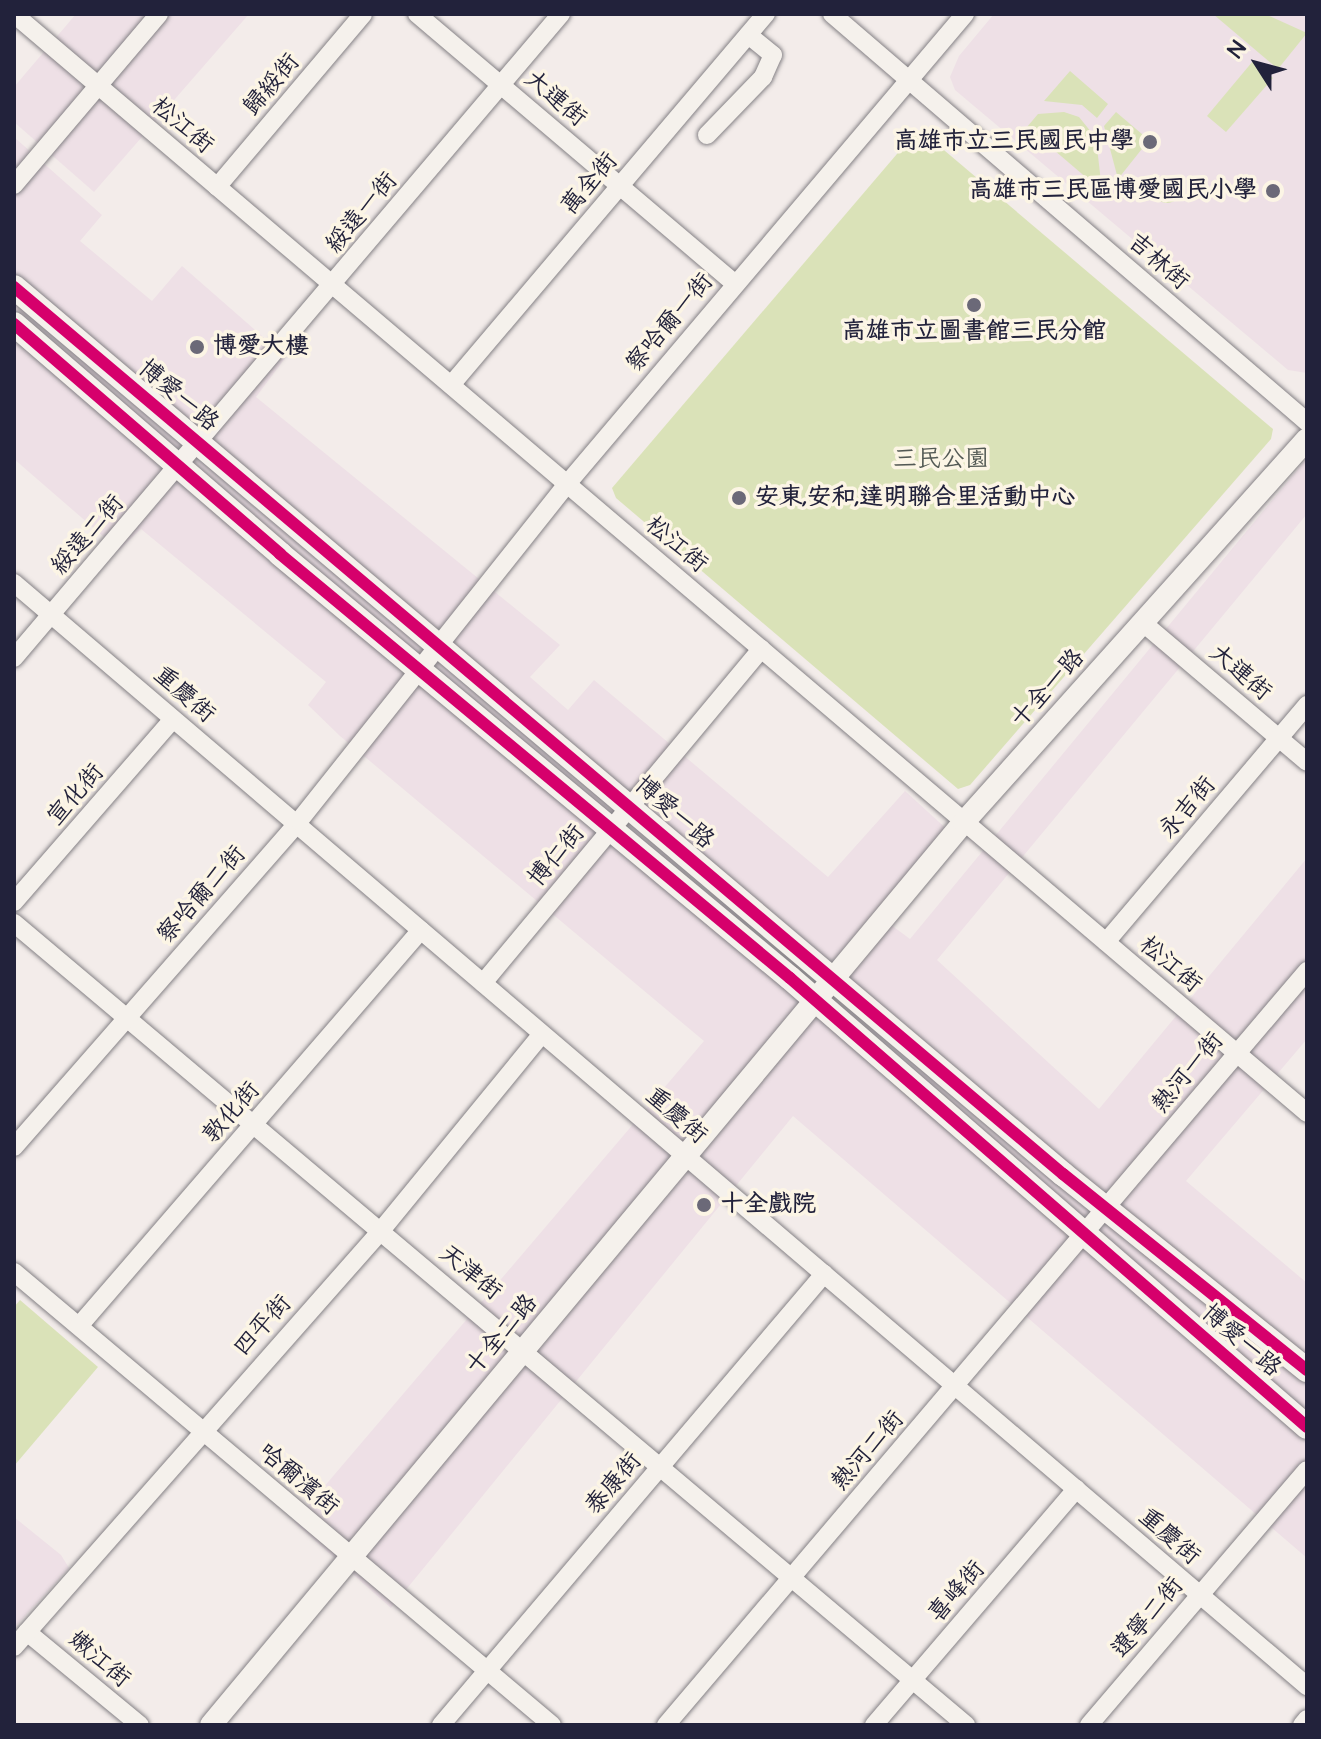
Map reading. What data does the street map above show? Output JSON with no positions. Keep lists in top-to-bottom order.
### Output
{
  "streets": {
    "main road": ["博愛一路"],
    "street": [
      "歸綏街",
      "大連街",
      "松江街",
      "萬全街",
      "綏遠一街",
      "吉林街",
      "察哈爾一街",
      "綏遠二街",
      "十全一路",
      "重慶街",
      "宣化街",
      "永吉街",
      "博仁街",
      "察哈爾二街",
      "熱河一街",
      "敦化街",
      "天津街",
      "四平街",
      "十全二路",
      "熱河二街",
      "哈爾濱街",
      "泰康街",
      "喜峰街",
      "遼寧二街",
      "嫩江街"
    ]
  },
  "crossings": [
    ["歸綏街", "松江街"],
    ["大連街", "萬全街"],
    ["大連街", "綏遠一街"],
    ["大連街", "察哈爾一街"],
    ["大連街", "十全一路"],
    ["大連街", "永吉街"],
    ["松江街", "萬全街"],
    ["松江街", "綏遠一街"],
    ["松江街", "察哈爾一街"],
    ["松江街", "十全一路"],
    ["松江街", "永吉街"],
    ["松江街", "博仁街"],
    ["松江街", "熱河一街"],
    ["綏遠一街", "博愛一路"],
    ["綏遠一街", "綏遠二街"],
    ["吉林街", "察哈爾一街"],
    ["察哈爾一街", "博愛一路"],
    ["察哈爾一街", "察哈爾二街"],
    ["博愛一路", "綏遠二街"],
    ["博愛一路", "十全一路"],
    ["博愛一路", "博仁街"],
    ["博愛一路", "察哈爾二街"],
    ["博愛一路", "熱河一街"],
    ["博愛一路", "十全二路"],
    ["博愛一路", "熱河二街"],
    ["綏遠二街", "重慶街"],
    ["十全一路", "十全二路"],
    ["重慶街", "宣化街"],
    ["重慶街", "博仁街"],
    ["重慶街", "察哈爾二街"],
    ["重慶街", "敦化街"],
    ["重慶街", "四平街"],
    ["重慶街", "十全二路"],
    ["重慶街", "熱河二街"],
    ["重慶街", "泰康街"],
    ["重慶街", "喜峰街"],
    ["重慶街", "遼寧二街"],
    ["察哈爾二街", "天津街"],
    ["熱河一街", "熱河二街"],
    ["敦化街", "天津街"],
    ["敦化街", "哈爾濱街"],
    ["天津街", "四平街"],
    ["天津街", "十全二路"],
    ["天津街", "熱河二街"],
    ["天津街", "泰康街"],
    ["天津街", "喜峰街"],
    ["四平街", "哈爾濱街"],
    ["四平街", "嫩江街"],
    ["十全二路", "哈爾濱街"],
    ["哈爾濱街", "泰康街"]
  ],
  "parks": ["三民公園"],
  "places": [
    "高雄市立三民國民中學",
    "高雄市三民區博愛國民小學",
    "高雄市立圖書館三民分館",
    "博愛大樓",
    "安東,安和,達明聯合里活動中心",
    "十全戲院"
  ],
  "north": "top left"
}
